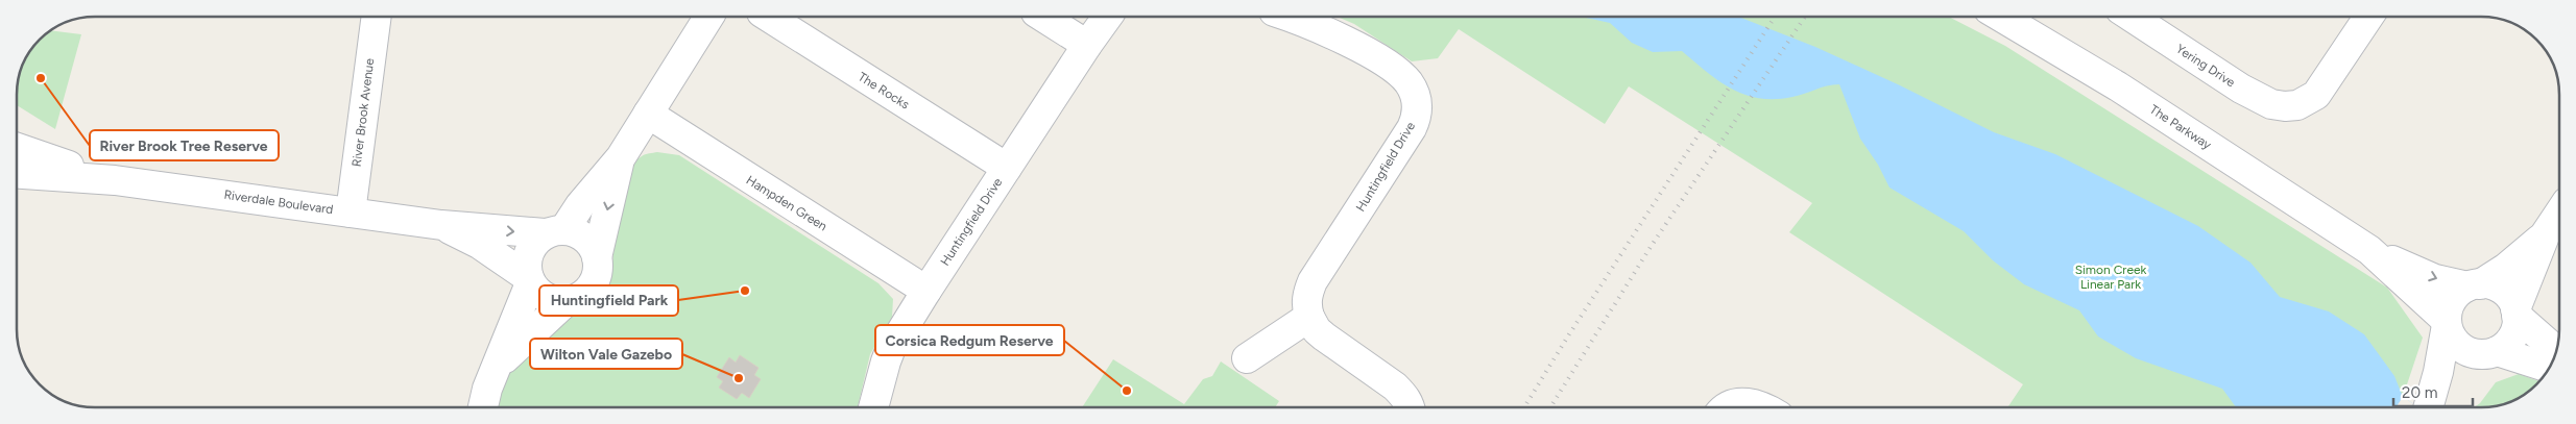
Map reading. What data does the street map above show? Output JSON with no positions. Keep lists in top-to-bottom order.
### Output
{
  "streets": {
    "street": [
      "Yering Drive",
      "The Rocks",
      "River Brook Avenue",
      "The Parkway",
      "Huntingfield Drive",
      "Riverdale Boulevard",
      "Hampden Green"
    ]
  },
  "crossings": [
    ["The Rocks", "Huntingfield Drive"],
    ["River Brook Avenue", "Riverdale Boulevard"],
    ["Huntingfield Drive", "Hampden Green"]
  ],
  "parks": ["Simon Creek Linear Park"],
  "places": [
    "River Brook Tree Reserve",
    "Huntingfield Park",
    "Wilton Vale Gazebo",
    "Corsica Redgum Reserve"
  ],
  "scale_bar": "20 m"
}
